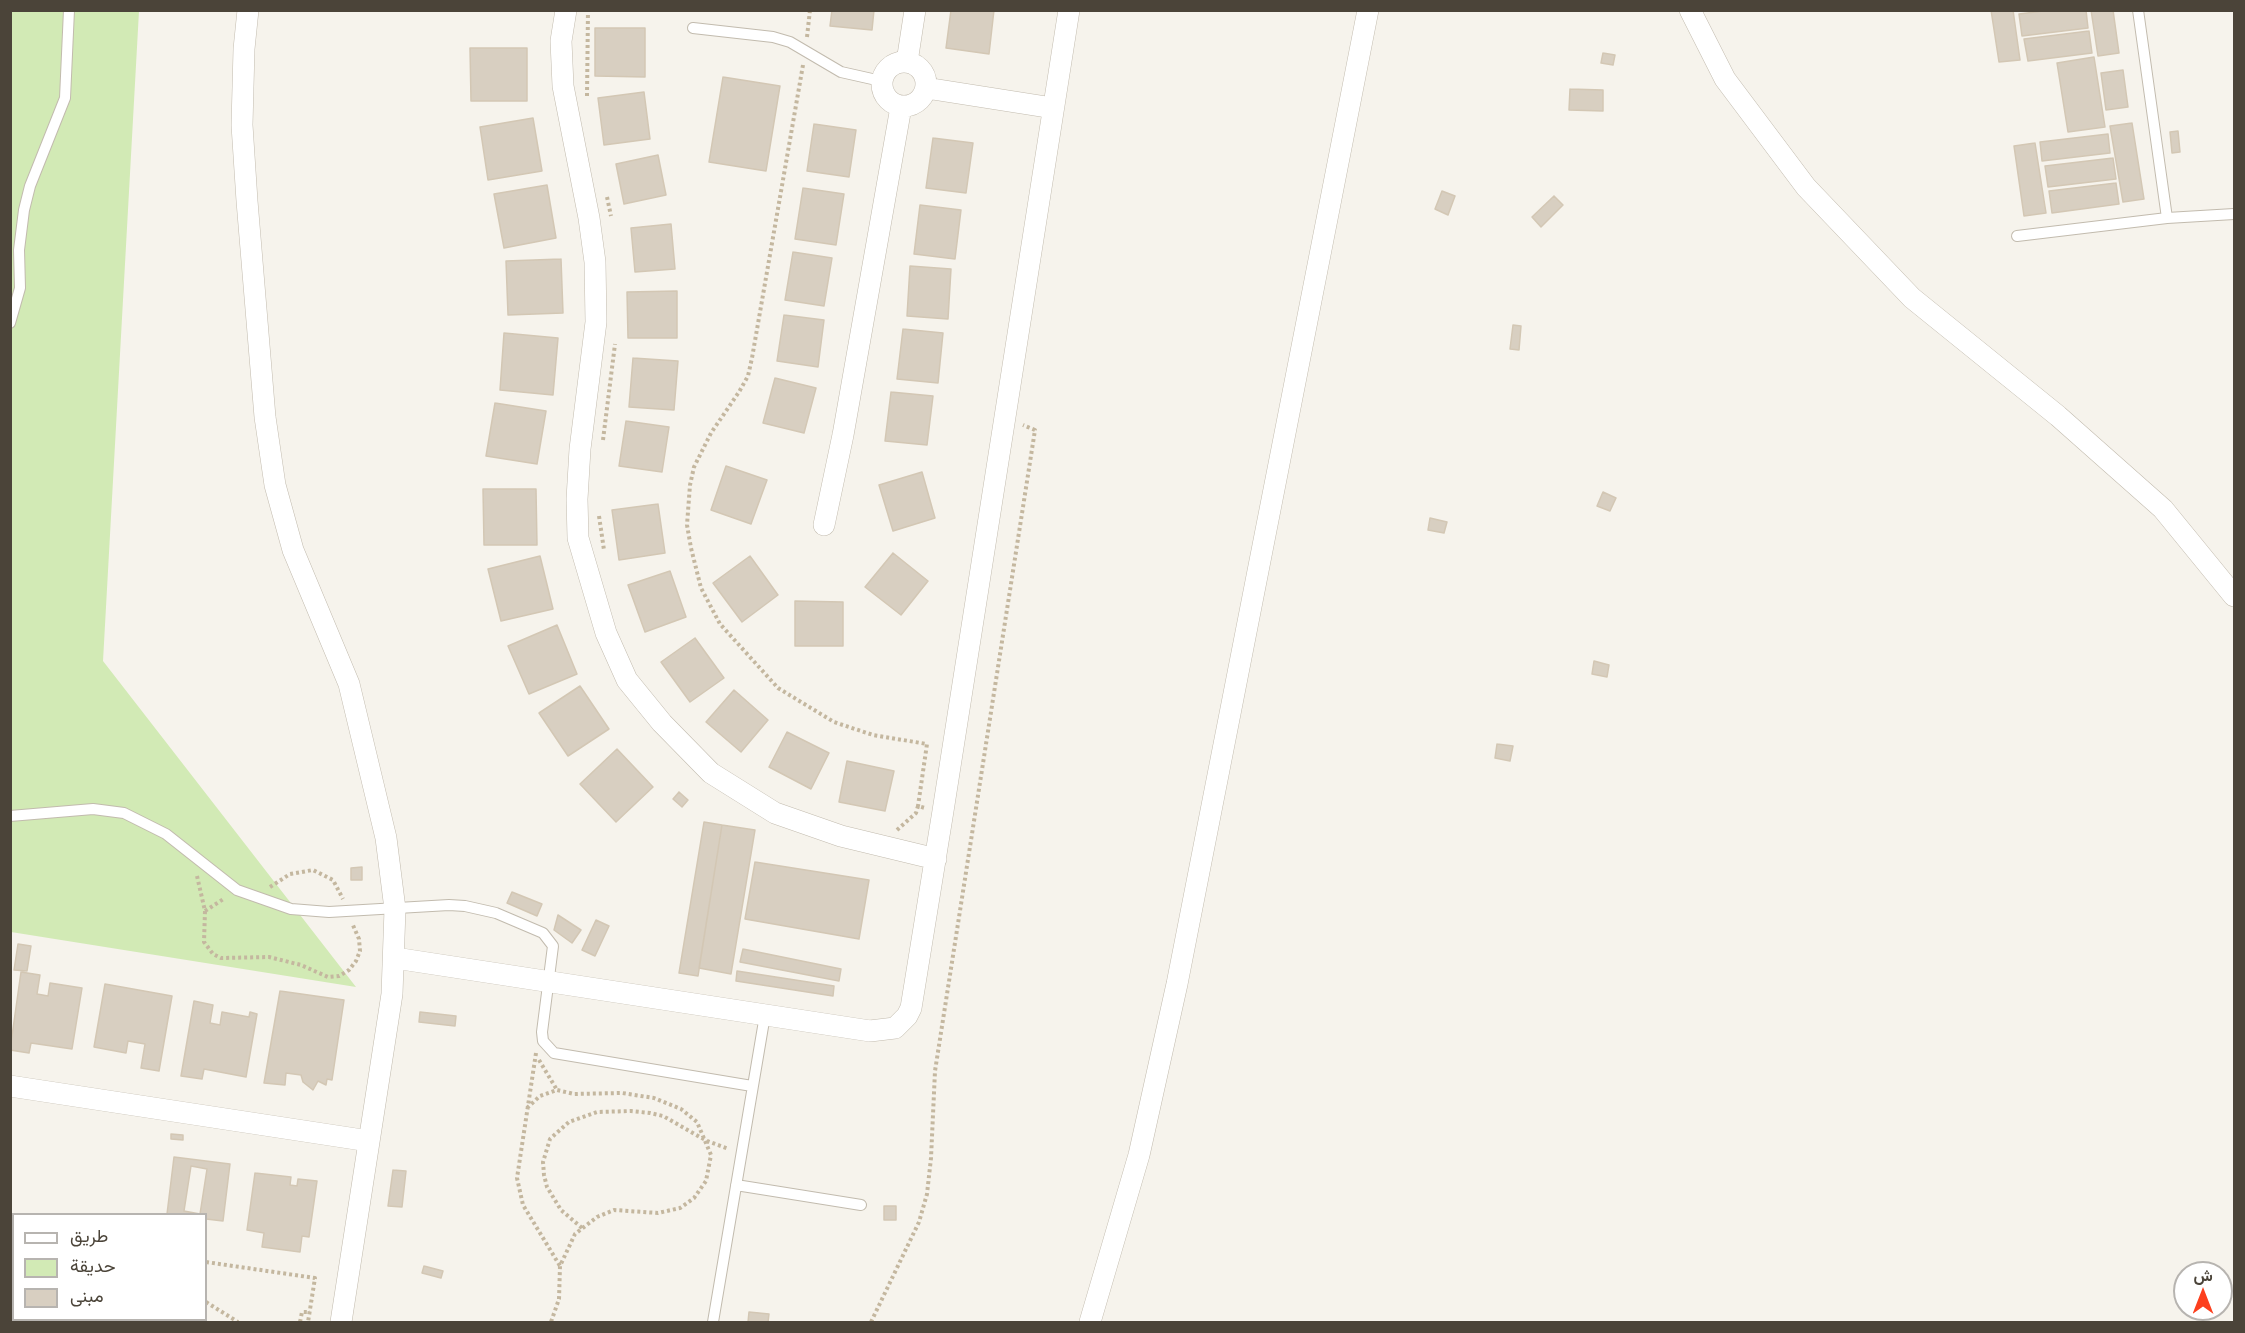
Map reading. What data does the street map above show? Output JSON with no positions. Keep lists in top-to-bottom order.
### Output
{
  "legend": ["طريق", "حديقة", "مبنى"],
  "north": "top"
}
